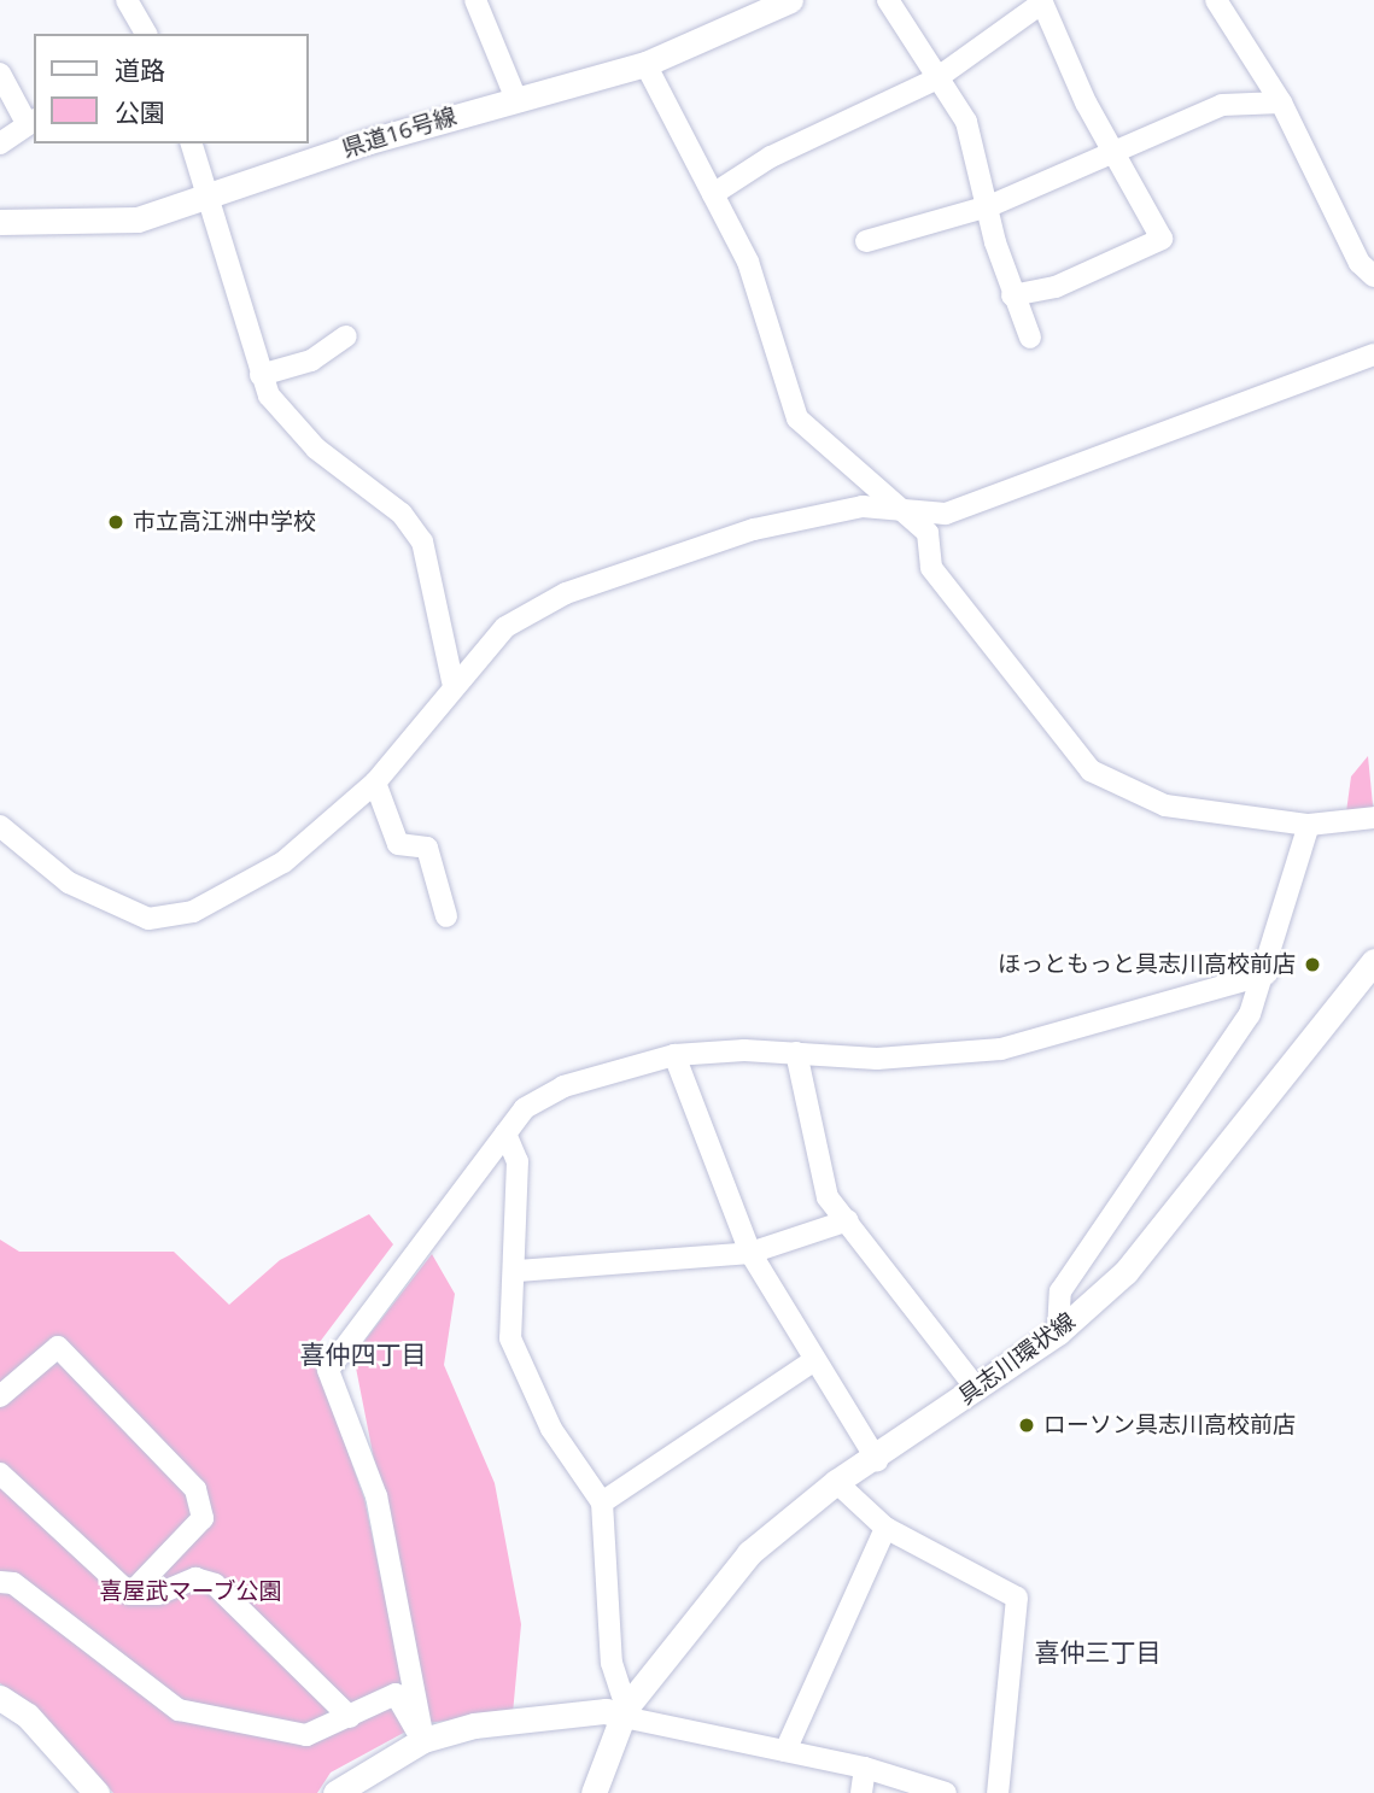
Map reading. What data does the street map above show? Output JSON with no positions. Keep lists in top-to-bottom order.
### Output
{
  "streets": {
    "main road": ["県道16号線", "具志川環状線"]
  },
  "districts": ["喜仲四丁目", "喜仲三丁目"],
  "parks": ["喜屋武マーブ公園"],
  "places": ["市立高江洲中学校", "ほっともっと具志川高校前店", "ローソン具志川高校前店"],
  "legend": ["道路", "公園"]
}
